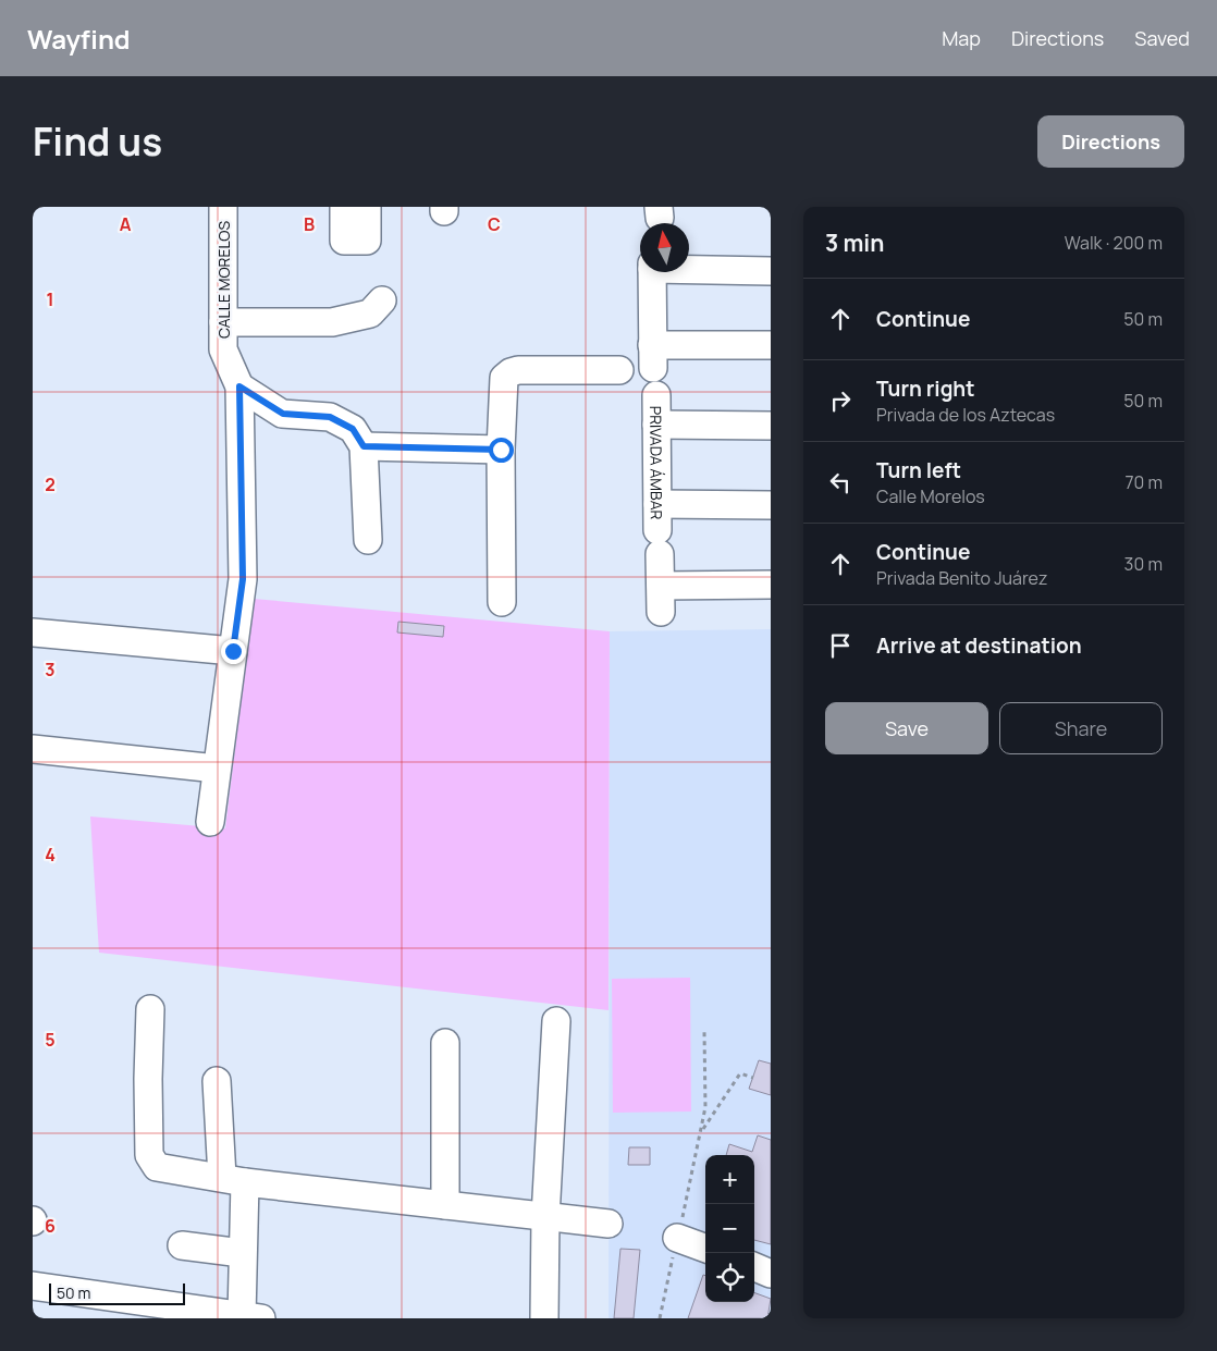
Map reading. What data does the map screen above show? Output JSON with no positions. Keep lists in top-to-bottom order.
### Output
{
  "streets": {
    "street": ["CALLE MORELOS", "PRIVADA ÁMBAR"]
  },
  "scale_bar": "50 m",
  "north": "top",
  "page": {
    "header": "Wayfind",
    "nav": ["Map", "Directions", "Saved"],
    "title": "Find us",
    "buttons": [
      "Directions",
      ["Save", "Share"]
    ],
    "heading": ["3 min", "Walk · 200 m"],
    "list": [
      ["Continue", "50 m"],
      ["Turn right", "Privada de los Aztecas", "50 m"],
      ["Turn left", "Calle Morelos", "70 m"],
      ["Continue", "Privada Benito Juárez", "30 m"],
      "Arrive at destination"
    ],
    "map_buttons": ["+", "−"],
    "scale": "50 m"
  },
  "grid": {
    "columns": ["A", "B", "C"],
    "rows": [
      "1",
      "2",
      "3",
      "4",
      "5",
      "6"
    ]
  }
}
